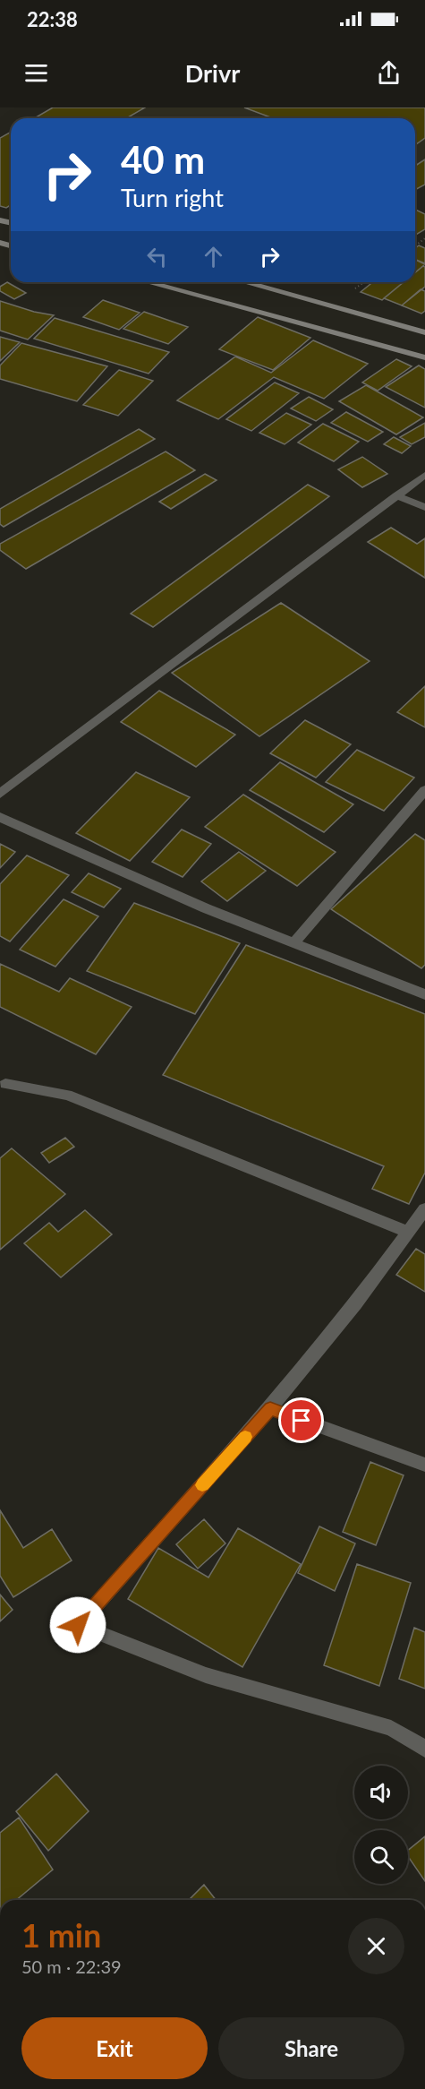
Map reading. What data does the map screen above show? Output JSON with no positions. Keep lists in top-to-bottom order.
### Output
{
  "page": {
    "status": "22:38",
    "header": "Drivr",
    "turn": ["40 m", "Turn right"],
    "heading": ["1 min", "50 m · 22:39"],
    "buttons": ["Exit", "Share"]
  }
}
